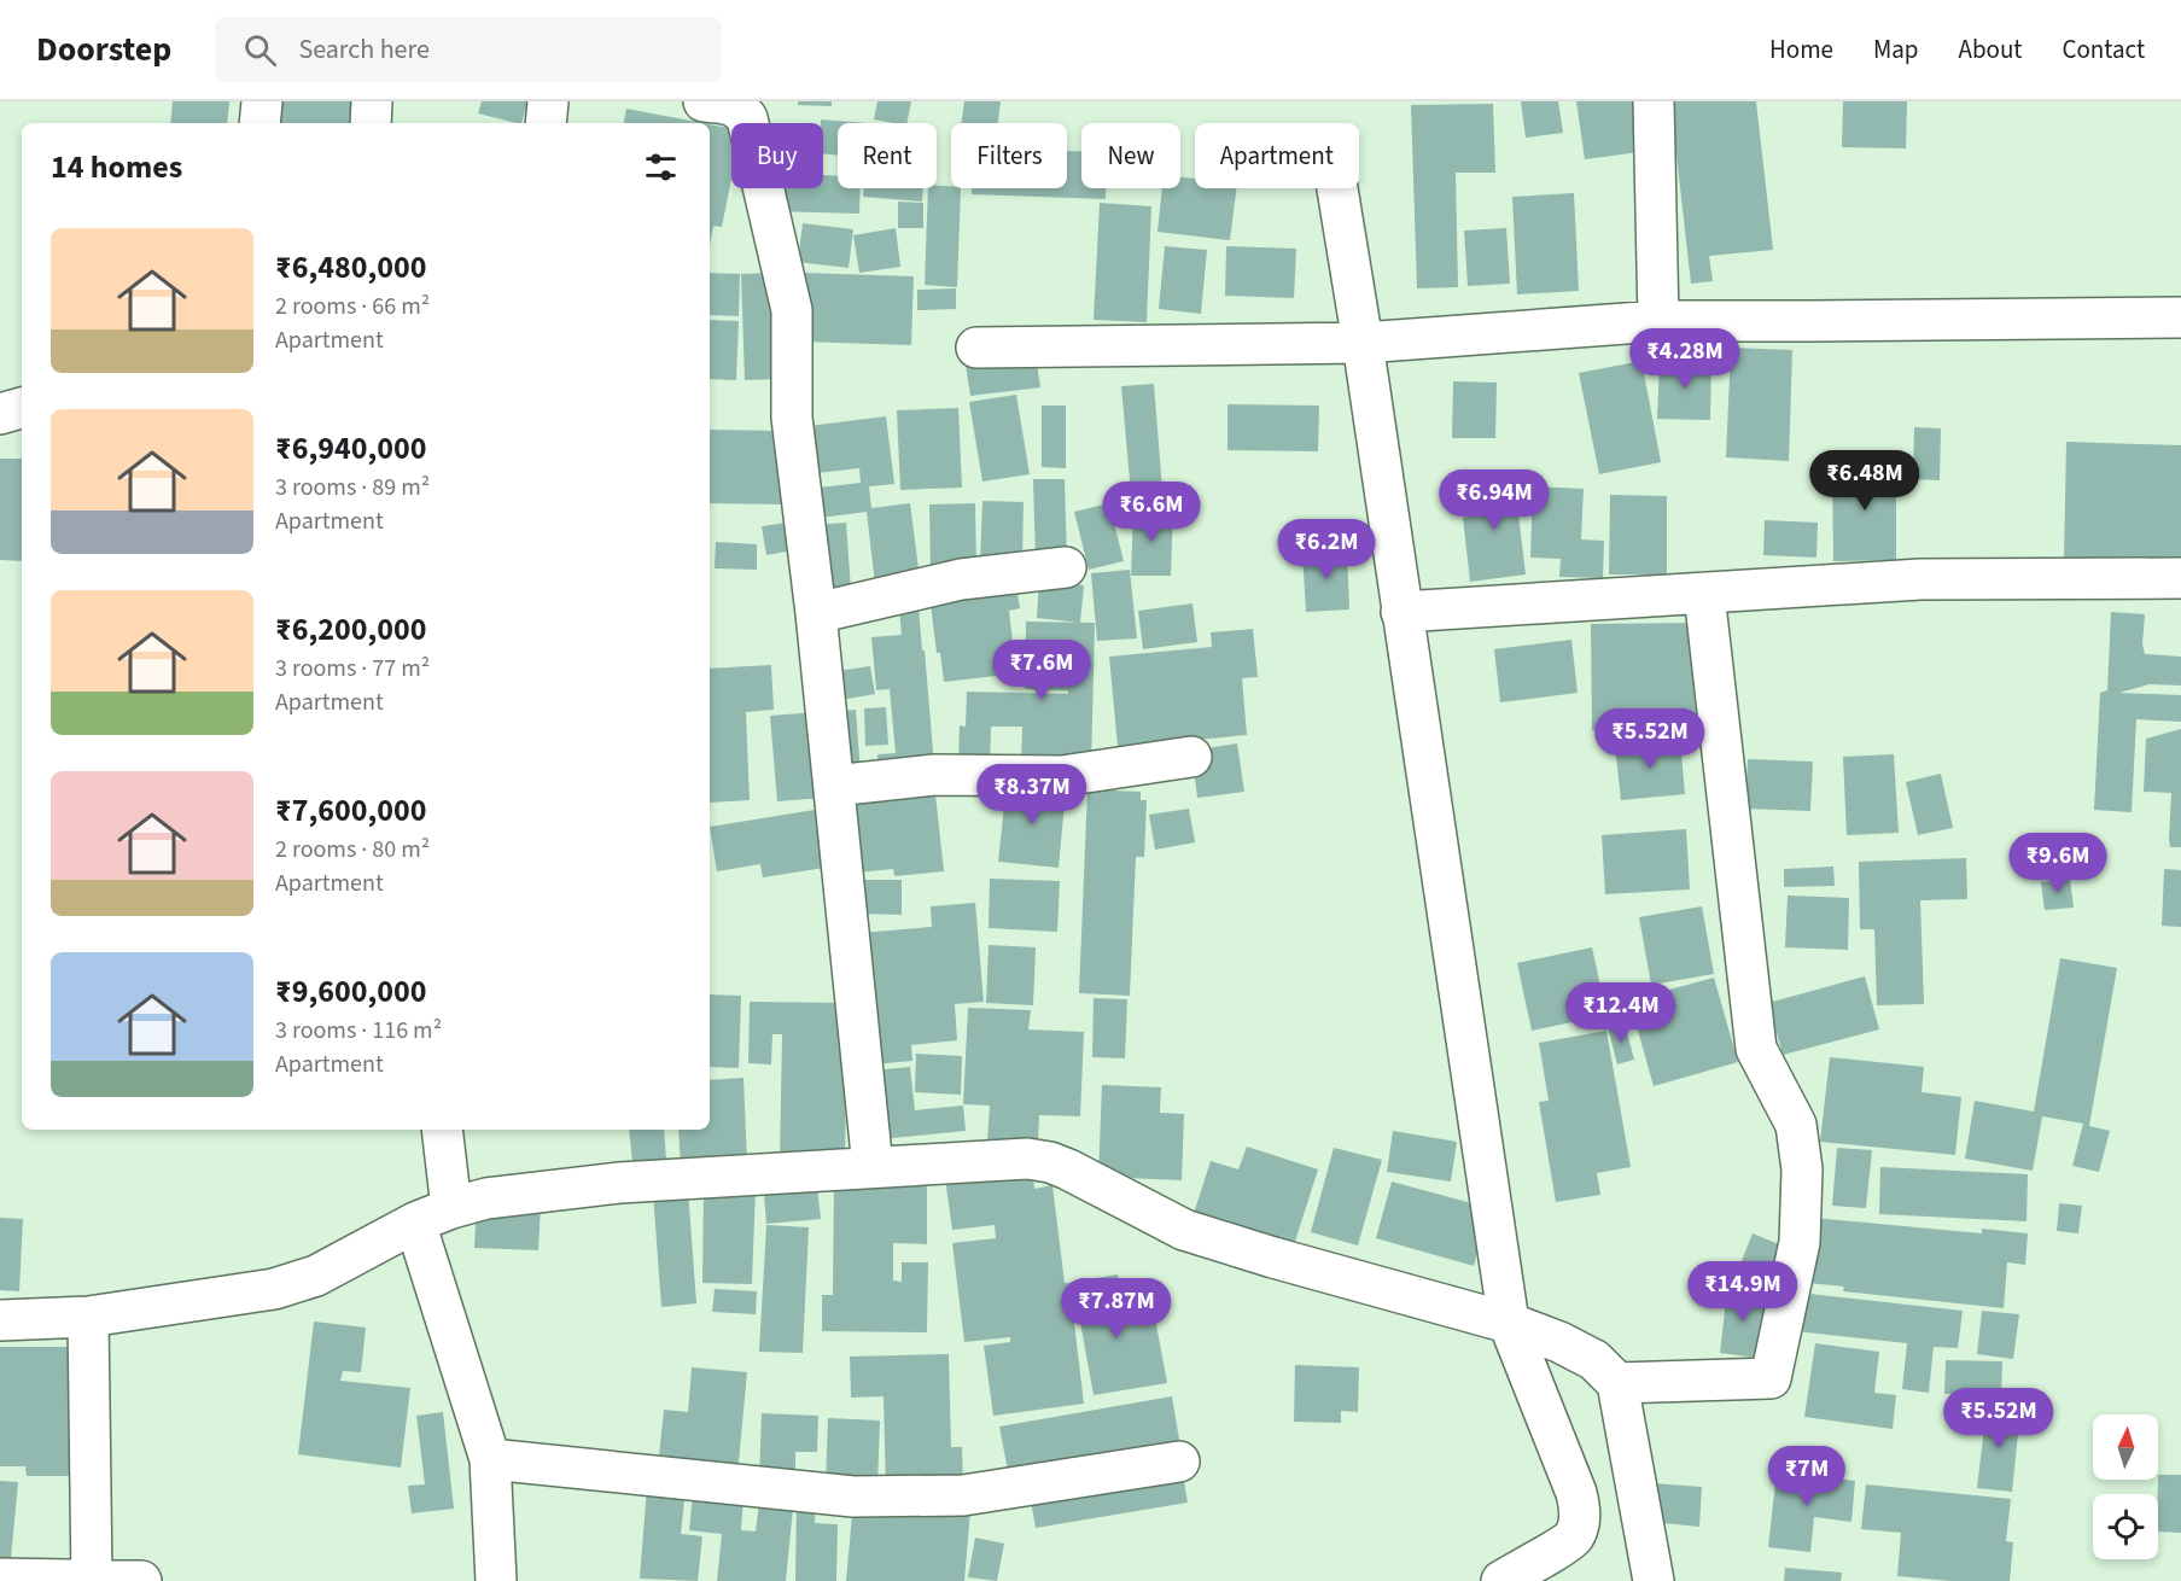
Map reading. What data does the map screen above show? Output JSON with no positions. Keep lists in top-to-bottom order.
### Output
{
  "north": "top",
  "page": {
    "header": "Doorstep",
    "search": "Search here",
    "nav": [
      "Home",
      "Map",
      "About",
      "Contact"
    ],
    "chip": [
      "Buy",
      "Rent",
      "Filters",
      "New",
      "Apartment"
    ],
    "heading": "14 homes",
    "list": [
      {
        "name": "₹6,480,000",
        "note": "2 rooms · 66 m² · Apartment"
      },
      {
        "name": "₹6,940,000",
        "note": "3 rooms · 89 m² · Apartment"
      },
      {
        "name": "₹6,200,000",
        "note": "3 rooms · 77 m² · Apartment"
      },
      {
        "name": "₹7,600,000",
        "note": "2 rooms · 80 m² · Apartment"
      },
      {
        "name": "₹9,600,000",
        "note": "3 rooms · 116 m² · Apartment"
      }
    ],
    "price": [
      "₹4.28M",
      "₹6.48M",
      "₹6.94M",
      "₹6.6M",
      "₹6.2M",
      "₹7.6M",
      "₹5.52M",
      "₹8.37M",
      "₹9.6M",
      "₹12.4M",
      "₹14.9M",
      "₹7.87M",
      "₹5.52M",
      "₹7M"
    ]
  }
}
